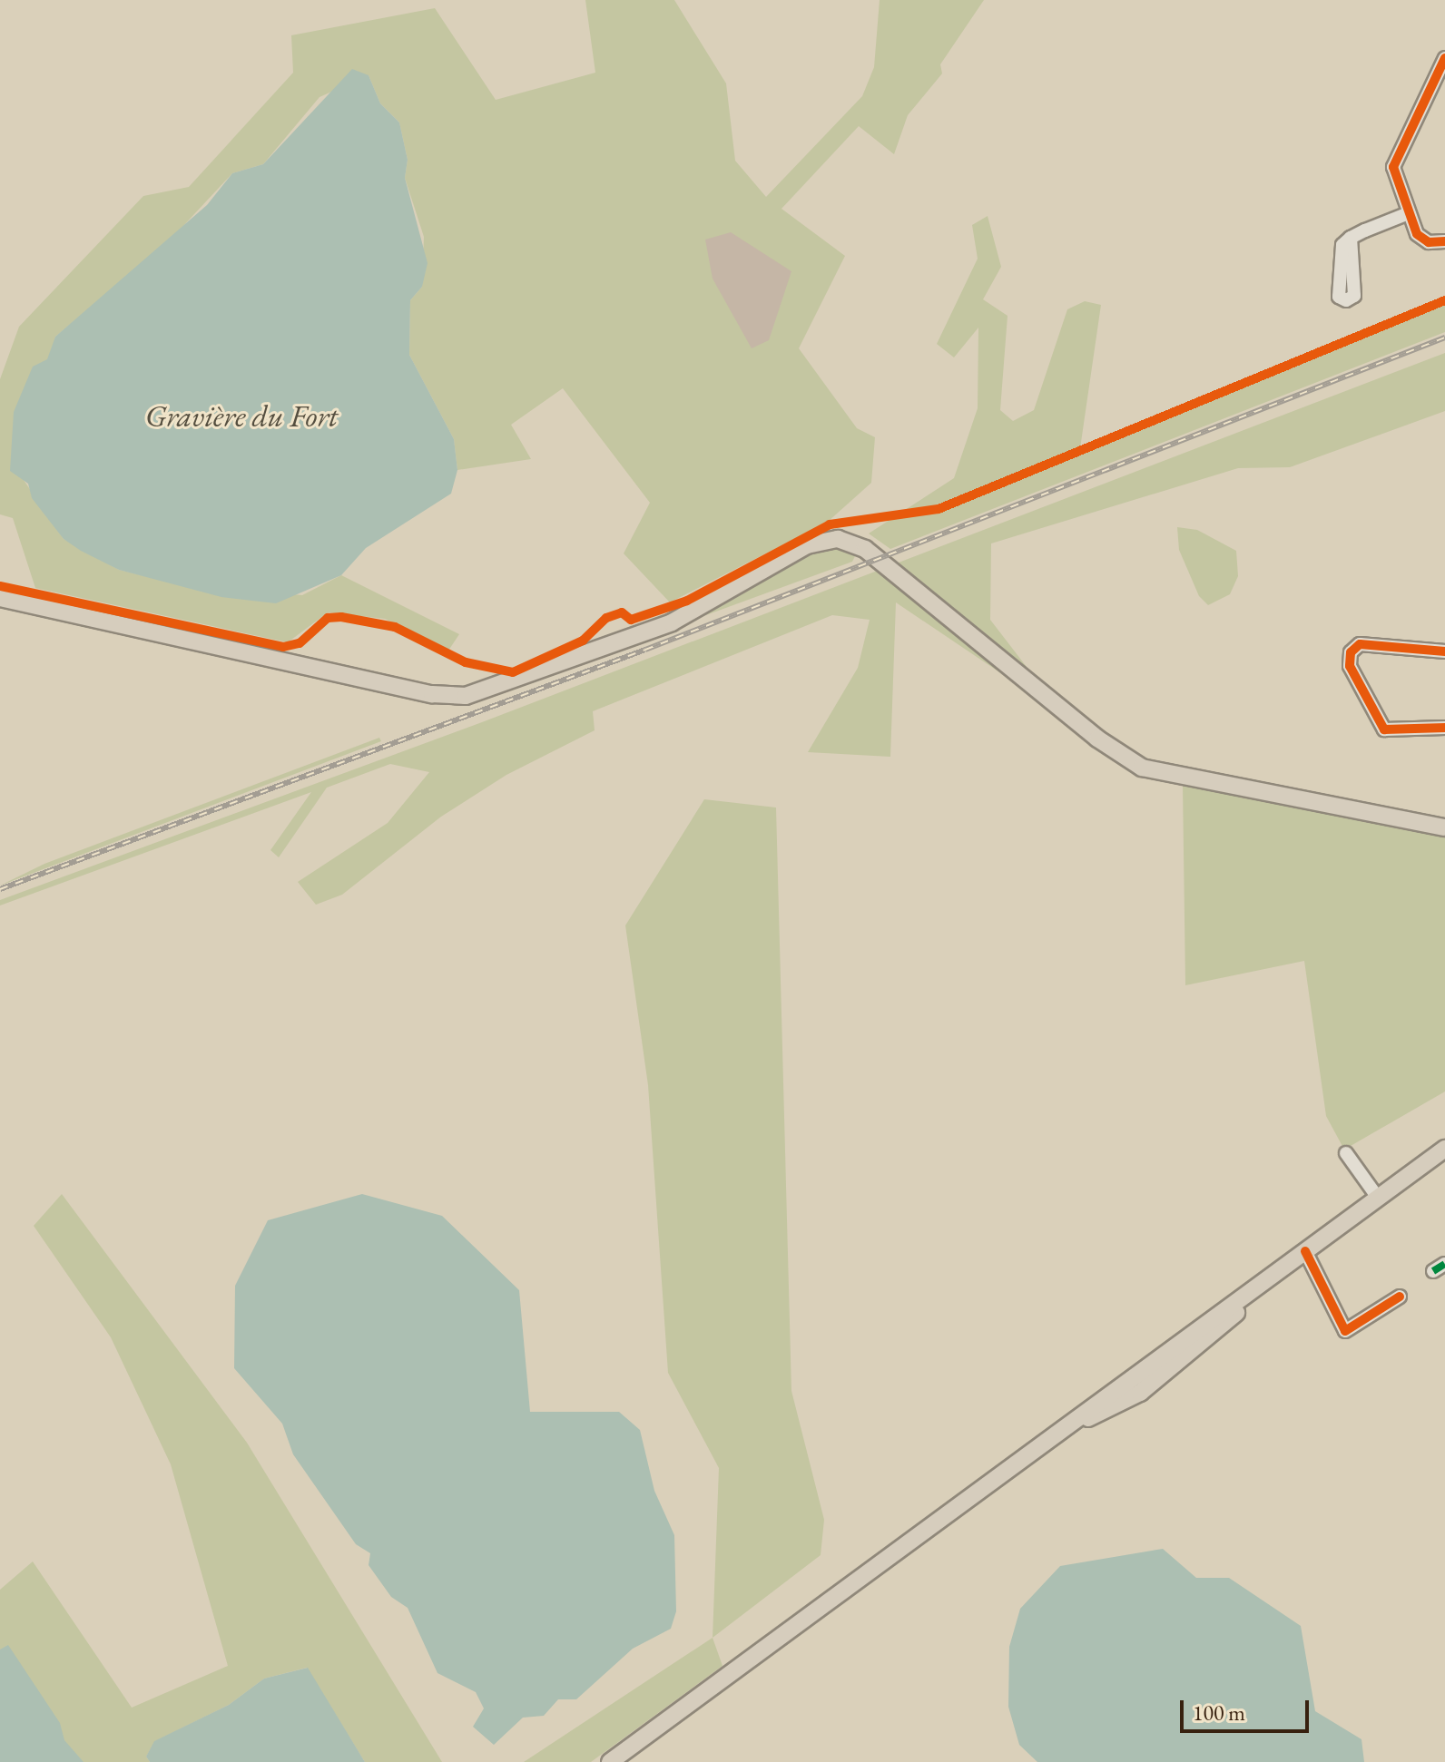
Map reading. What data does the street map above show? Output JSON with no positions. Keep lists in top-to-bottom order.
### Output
{
  "water": ["Gravière du Fort"],
  "scale_bar": "100 m"
}
